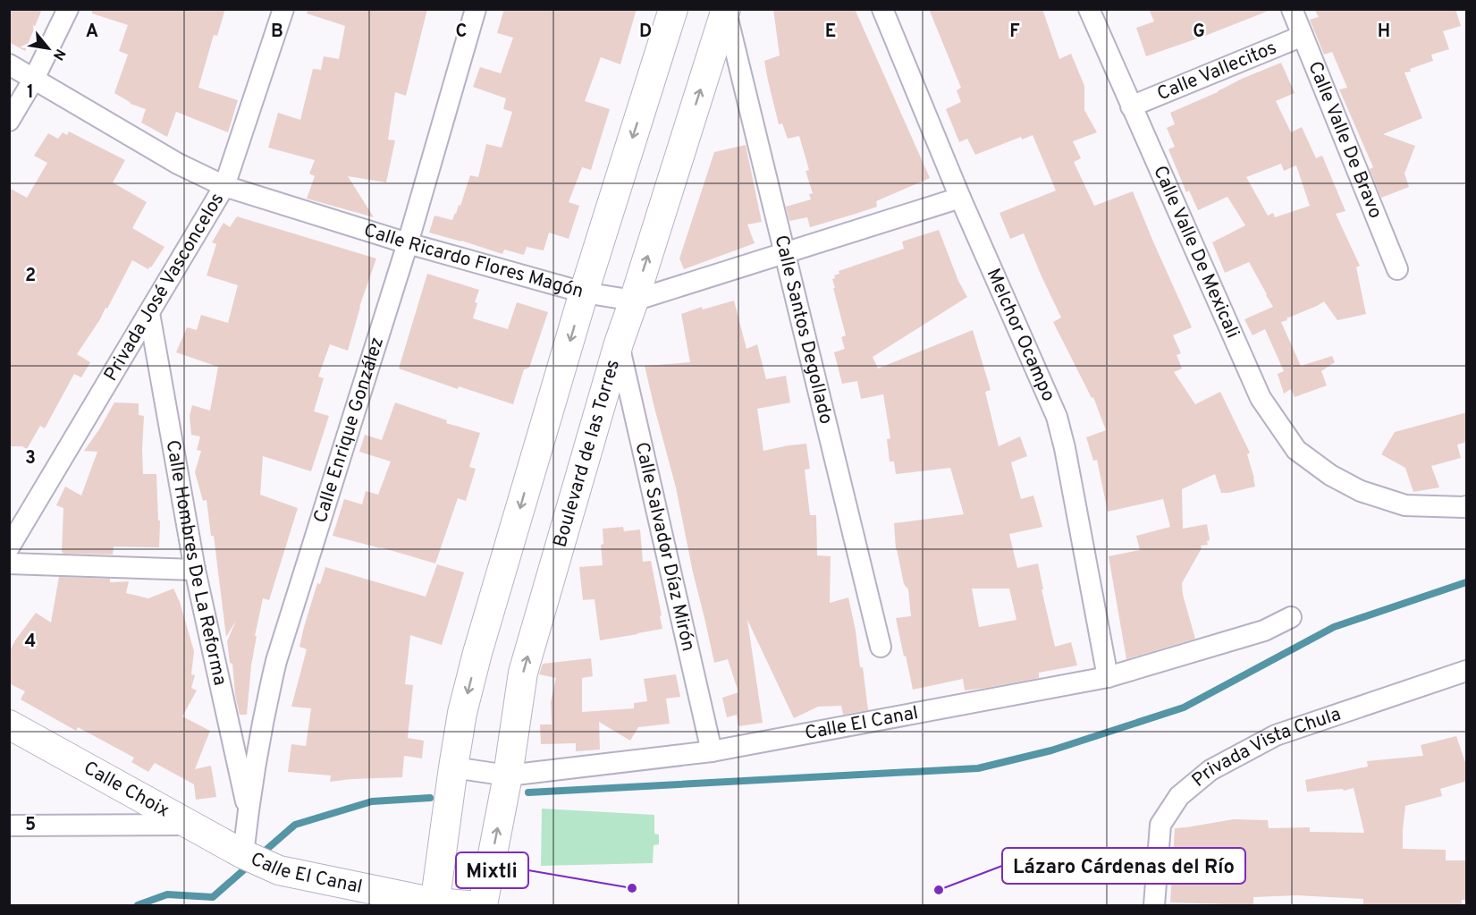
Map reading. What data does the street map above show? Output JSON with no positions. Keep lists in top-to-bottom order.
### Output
{
  "streets": {
    "street": [
      "Calle Vallecitos",
      "Calle Valle De Bravo",
      "Calle Valle De Mexicali",
      "Calle Ricardo Flores Magón",
      "Privada José Vasconcelos",
      "Calle Santos Degollado",
      "Melchor Ocampo",
      "Calle Enrique González",
      "Boulevard de las Torres",
      "Calle Salvador Díaz Mirón",
      "Calle Hombres De La Reforma",
      "Calle El Canal",
      "Privada Vista Chula",
      "Calle Choix"
    ]
  },
  "crossings": [
    ["Calle Vallecitos", "Calle Valle De Bravo"],
    ["Calle Vallecitos", "Calle Valle De Mexicali"],
    ["Calle Ricardo Flores Magón", "Privada José Vasconcelos"],
    ["Calle Ricardo Flores Magón", "Calle Santos Degollado"],
    ["Calle Ricardo Flores Magón", "Melchor Ocampo"],
    ["Calle Ricardo Flores Magón", "Calle Enrique González"],
    ["Calle Ricardo Flores Magón", "Boulevard de las Torres"],
    ["Privada José Vasconcelos", "Calle Hombres De La Reforma"],
    ["Calle Santos Degollado", "Boulevard de las Torres"],
    ["Melchor Ocampo", "Calle El Canal"],
    ["Calle Enrique González", "Calle Hombres De La Reforma"],
    ["Calle Enrique González", "Calle El Canal"],
    ["Calle Enrique González", "Calle Choix"],
    ["Boulevard de las Torres", "Calle Salvador Díaz Mirón"],
    ["Boulevard de las Torres", "Calle El Canal"],
    ["Calle Salvador Díaz Mirón", "Calle El Canal"],
    ["Calle El Canal", "Calle Choix"]
  ],
  "places": ["Mixtli", "Lázaro Cárdenas del Río"],
  "north": "bottom right",
  "grid": {
    "columns": [
      "A",
      "B",
      "C",
      "D",
      "E",
      "F",
      "G",
      "H"
    ],
    "rows": [
      "1",
      "2",
      "3",
      "4",
      "5"
    ]
  }
}
